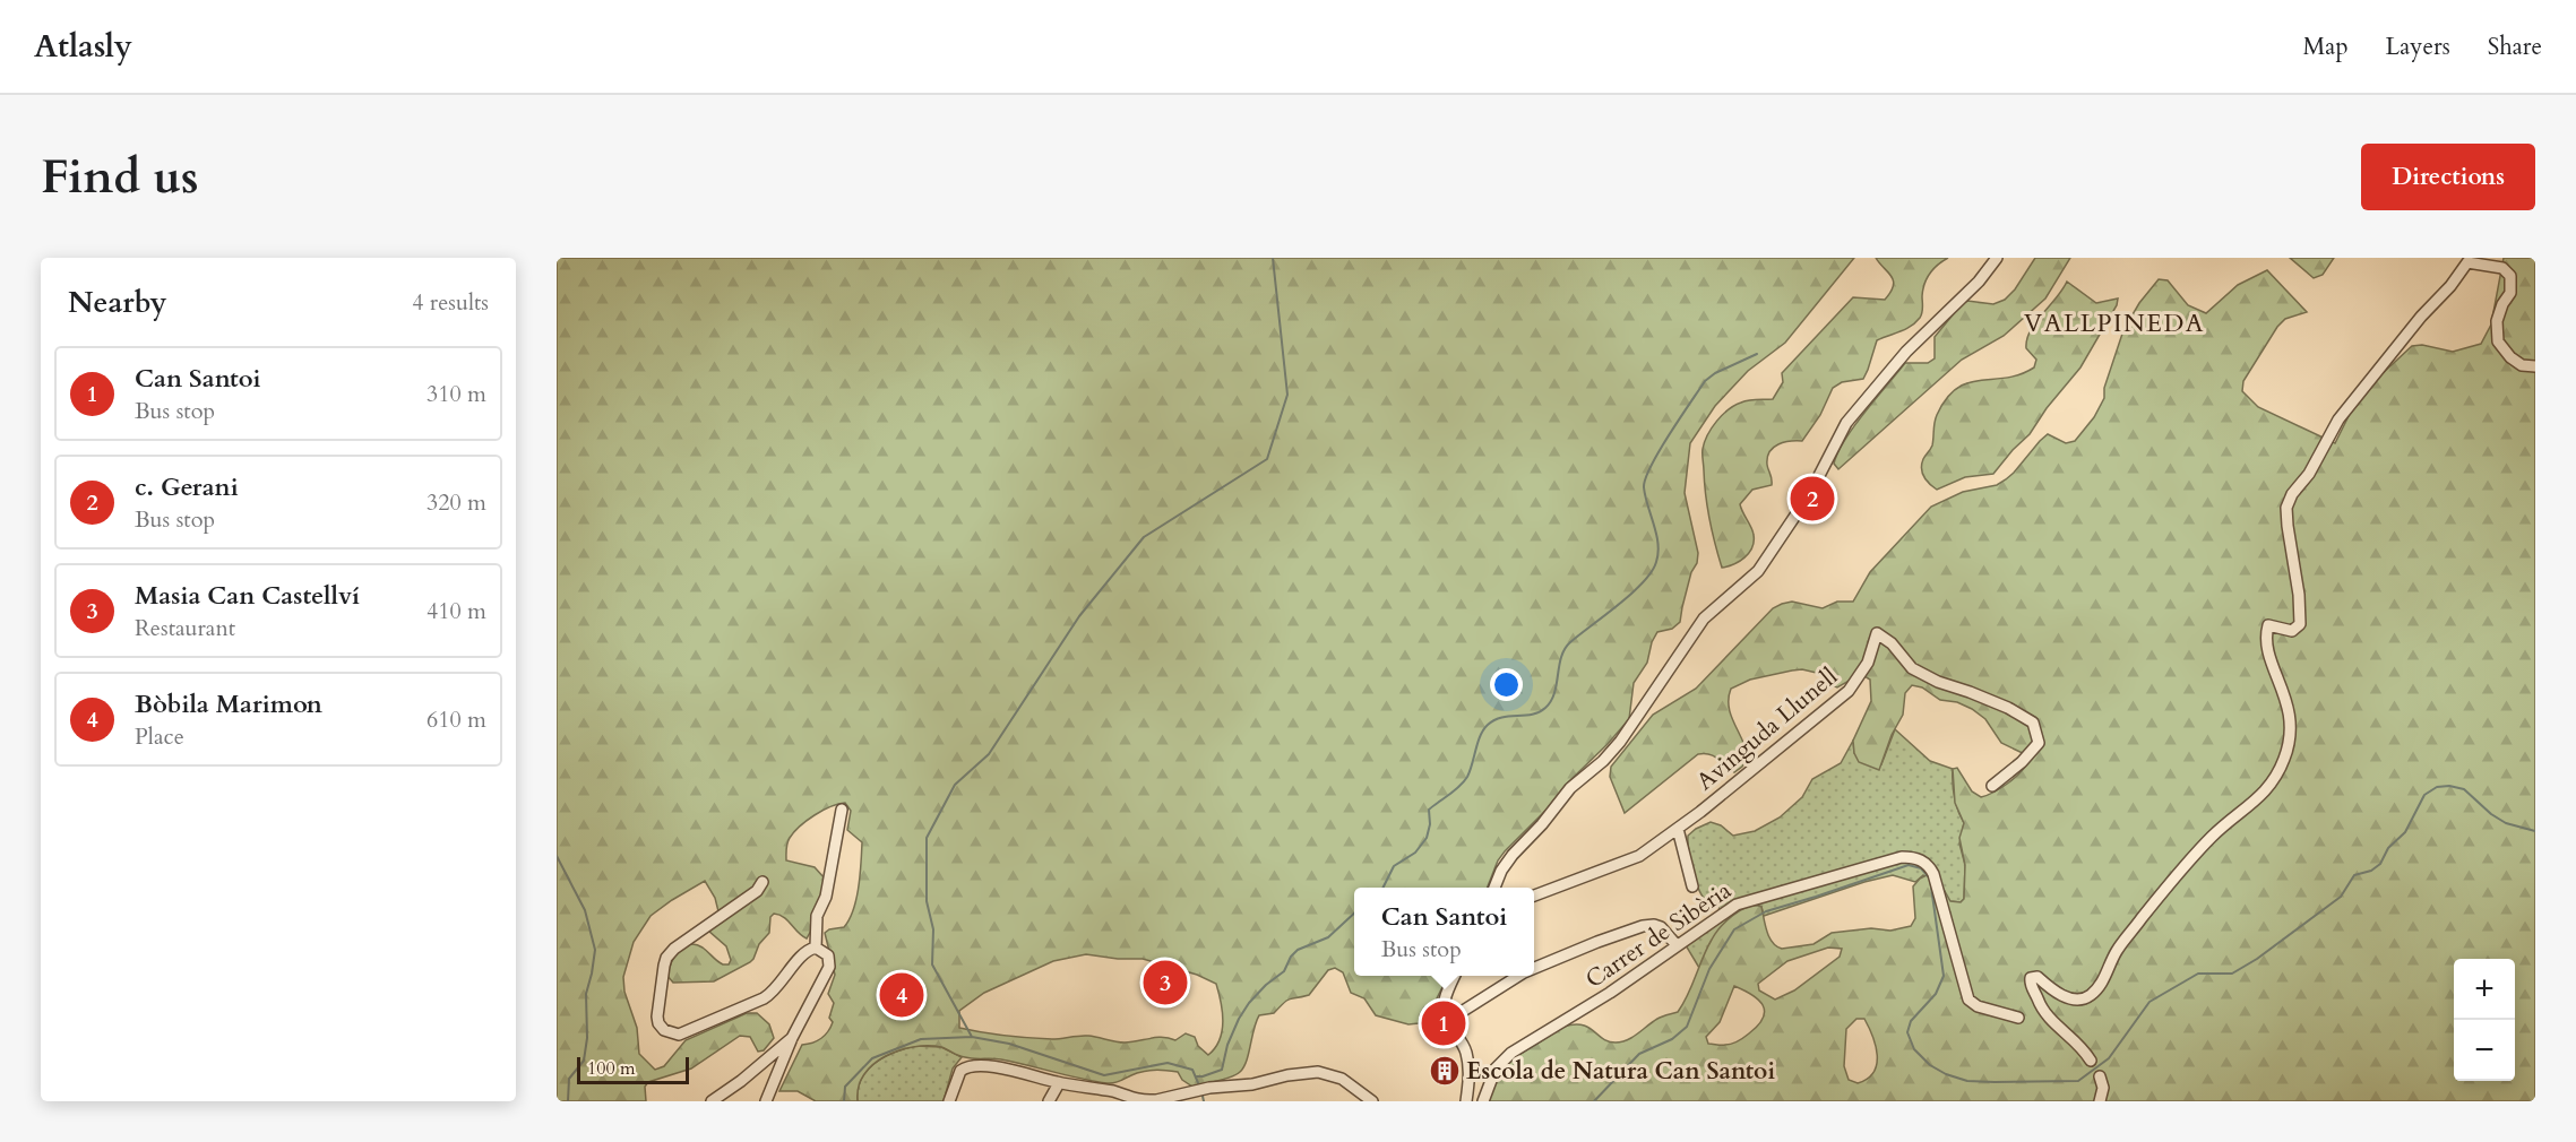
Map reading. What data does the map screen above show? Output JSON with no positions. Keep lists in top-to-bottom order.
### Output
{
  "streets": {
    "street": ["Avinguda Llunell", "Carrer de Sibèria"]
  },
  "districts": ["VALLPINEDA"],
  "places": {
    "building": ["Escola de Natura Can Santoi"]
  },
  "scale_bar": "100 m",
  "page": {
    "header": "Atlasly",
    "nav": ["Map", "Layers", "Share"],
    "buttons": "Directions",
    "title": "Find us",
    "heading": ["Nearby", "4 results"],
    "list": [
      {
        "mark": "1",
        "name": "Can Santoi",
        "note": "Bus stop",
        "value": "310 m"
      },
      {
        "mark": "2",
        "name": "c. Gerani",
        "note": "Bus stop",
        "value": "320 m"
      },
      {
        "mark": "3",
        "name": "Masia Can Castellví",
        "note": "Restaurant",
        "value": "410 m"
      },
      {
        "mark": "4",
        "name": "Bòbila Marimon",
        "note": "Place",
        "value": "610 m"
      }
    ],
    "pins": [
      "2",
      "3",
      "4",
      "1"
    ],
    "popup": ["Can Santoi", "Bus stop"],
    "map_buttons": ["+", "−"],
    "scale": "100 m"
  }
}
